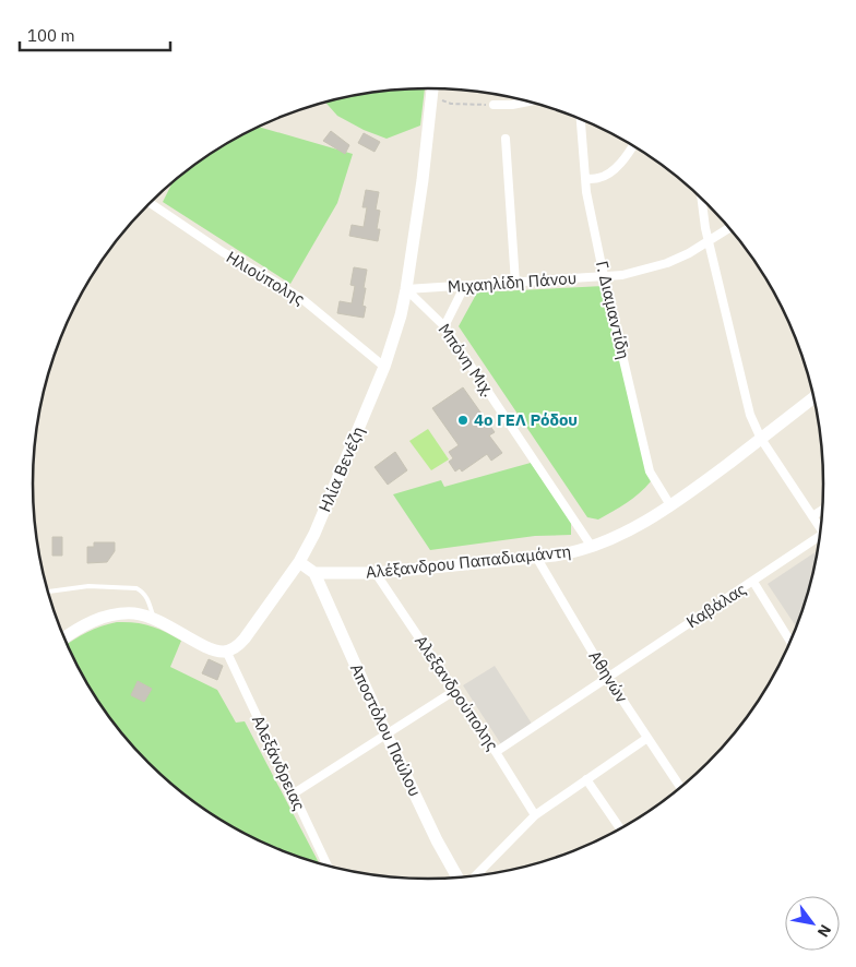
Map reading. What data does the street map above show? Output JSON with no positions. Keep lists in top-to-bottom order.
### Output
{
  "streets": {
    "street": [
      "Ηλιούπολης",
      "Μιχαηλίδη Πάνου",
      "Γ. Διαμαντίδη",
      "Μπόνη Μιχ.",
      "Ηλία Βενέζη",
      "Αλέξανδρου Παπαδιαμάντη",
      "Καβάλας",
      "Αθηνών",
      "Αλεξανδρούπολης",
      "Αποστόλου Παύλου",
      "Αλεξάνδρειας"
    ]
  },
  "crossings": [
    ["Ηλιούπολης", "Ηλία Βενέζη"],
    ["Μιχαηλίδη Πάνου", "Γ. Διαμαντίδη"],
    ["Μιχαηλίδη Πάνου", "Μπόνη Μιχ."],
    ["Μιχαηλίδη Πάνου", "Ηλία Βενέζη"],
    ["Γ. Διαμαντίδη", "Αλέξανδρου Παπαδιαμάντη"],
    ["Μπόνη Μιχ.", "Ηλία Βενέζη"],
    ["Μπόνη Μιχ.", "Αλέξανδρου Παπαδιαμάντη"],
    ["Ηλία Βενέζη", "Αλεξάνδρειας"],
    ["Αλέξανδρου Παπαδιαμάντη", "Αθηνών"],
    ["Αλέξανδρου Παπαδιαμάντη", "Αλεξανδρούπολης"],
    ["Αλέξανδρου Παπαδιαμάντη", "Αποστόλου Παύλου"],
    ["Καβάλας", "Αθηνών"],
    ["Καβάλας", "Αλεξανδρούπολης"]
  ],
  "places": ["4ο ΓΕΛ Ρόδου"],
  "scale_bar": "100 m",
  "north": "bottom right"
}
